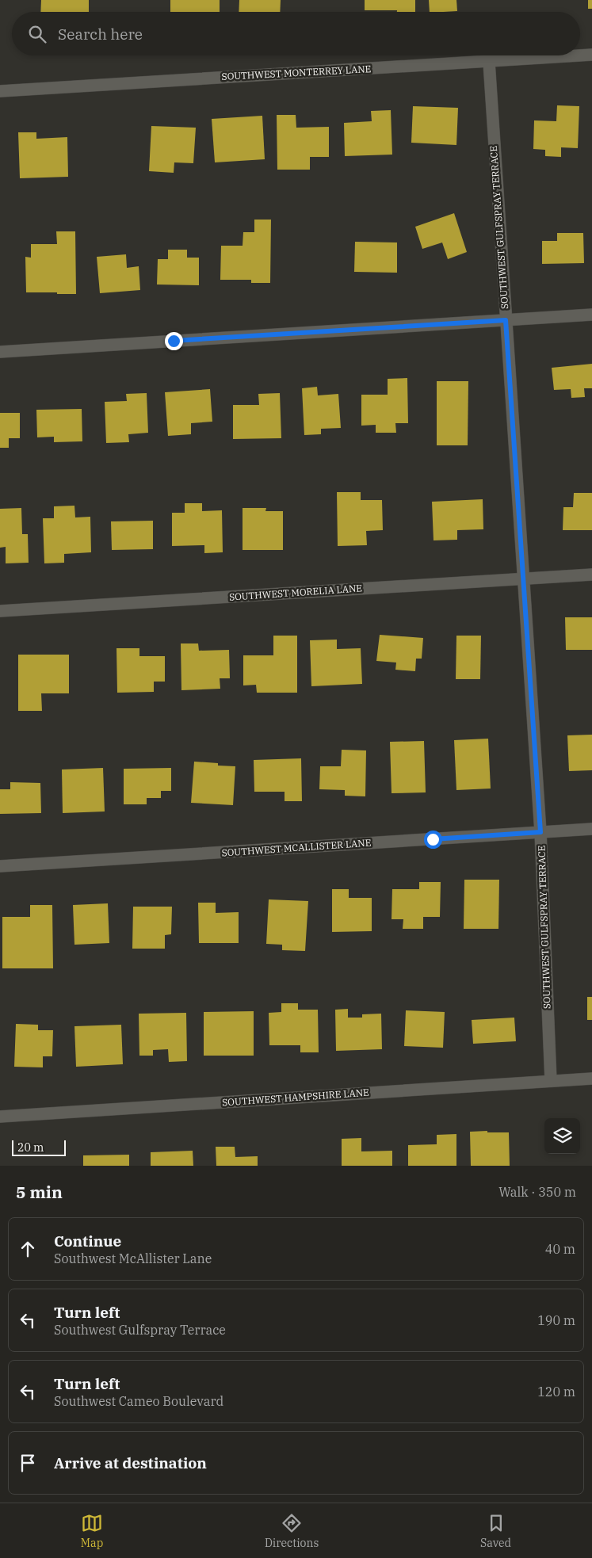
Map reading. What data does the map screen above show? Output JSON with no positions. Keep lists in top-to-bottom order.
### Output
{
  "streets": {
    "street": [
      "SOUTHWEST MONTERREY LANE",
      "SOUTHWEST GULFSPRAY TERRACE",
      "SOUTHWEST MORELIA LANE",
      "SOUTHWEST MCALLISTER LANE",
      "SOUTHWEST HAMPSHIRE LANE"
    ]
  },
  "crossings": [
    ["SOUTHWEST MONTERREY LANE", "SOUTHWEST GULFSPRAY TERRACE"],
    ["SOUTHWEST GULFSPRAY TERRACE", "SOUTHWEST MORELIA LANE"],
    ["SOUTHWEST GULFSPRAY TERRACE", "SOUTHWEST MCALLISTER LANE"],
    ["SOUTHWEST GULFSPRAY TERRACE", "SOUTHWEST HAMPSHIRE LANE"]
  ],
  "scale_bar": "20 m",
  "page": {
    "search": "Search here",
    "scale": "20 m",
    "heading": ["5 min", "Walk · 350 m"],
    "list": [
      ["Continue", "Southwest McAllister Lane", "40 m"],
      ["Turn left", "Southwest Gulfspray Terrace", "190 m"],
      ["Turn left", "Southwest Cameo Boulevard", "120 m"],
      "Arrive at destination"
    ],
    "nav": ["Map", "Directions", "Saved"]
  }
}
